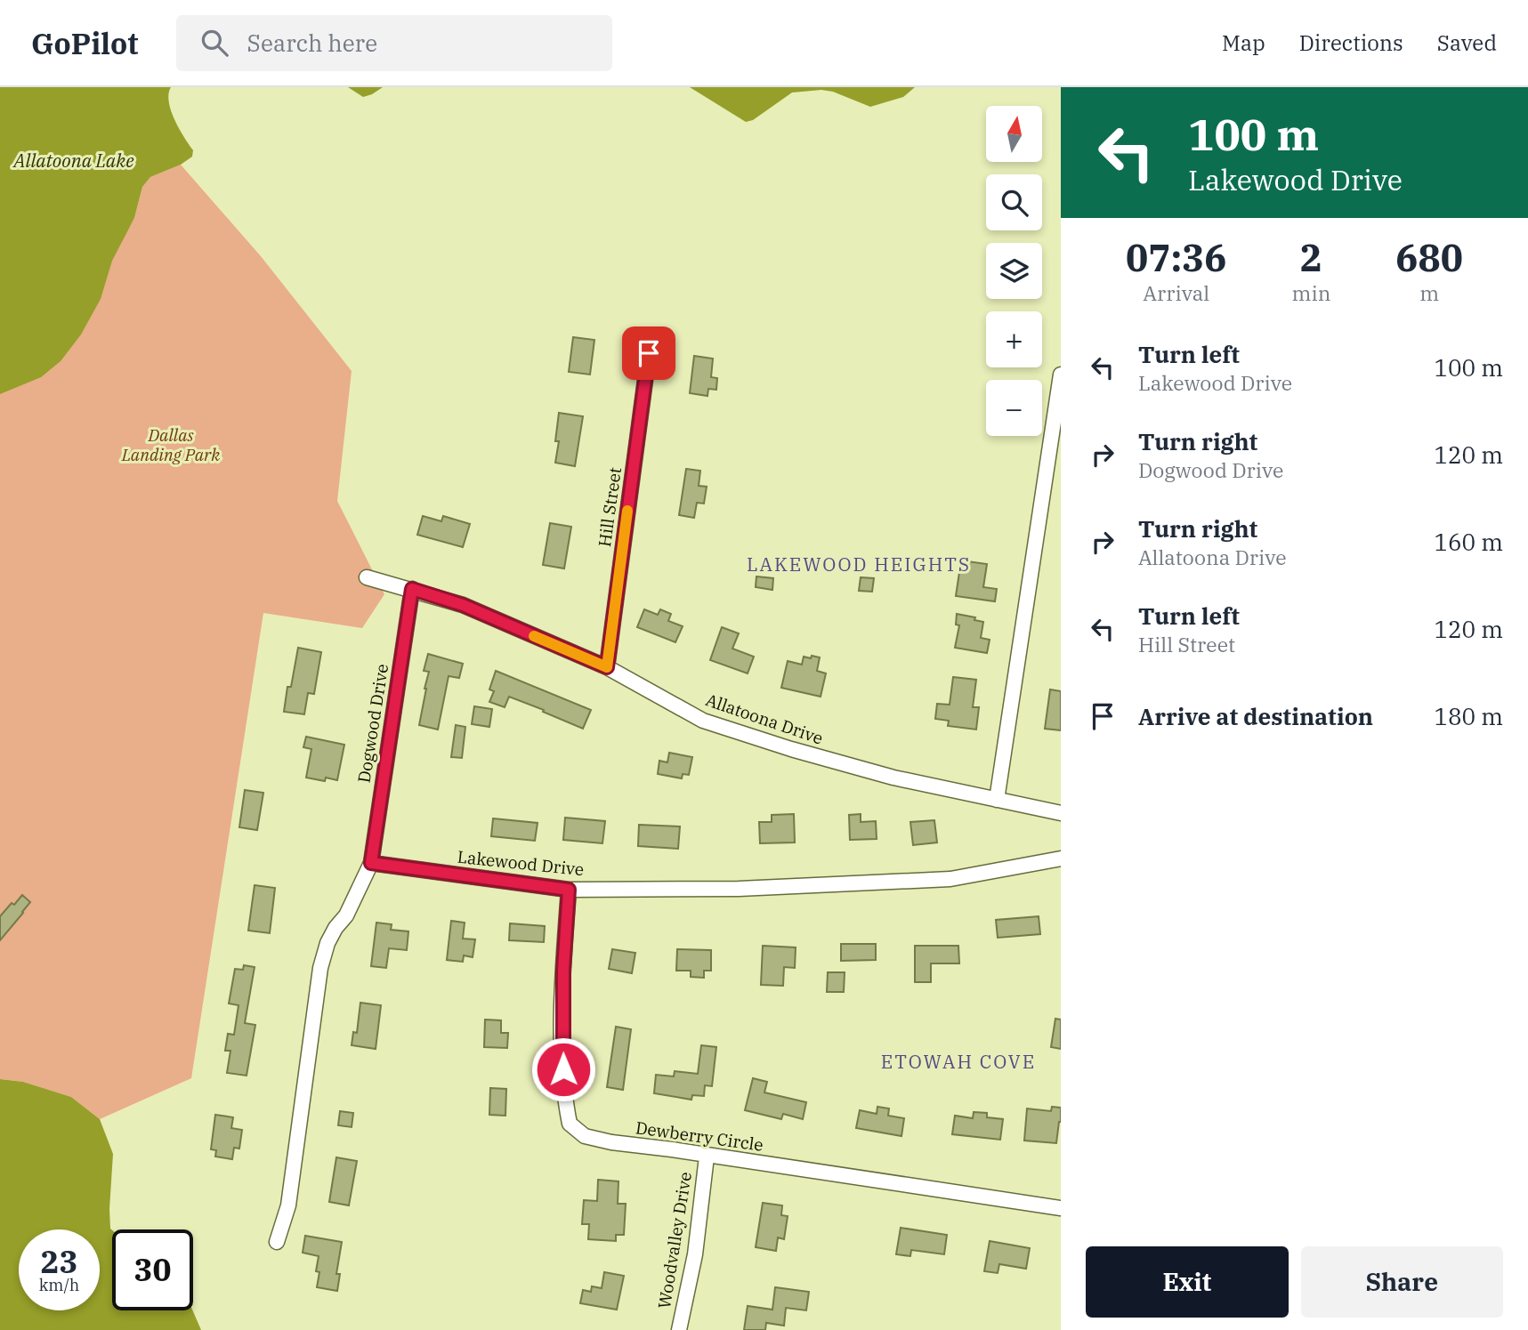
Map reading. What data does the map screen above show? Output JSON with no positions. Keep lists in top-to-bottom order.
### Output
{
  "streets": {
    "street": [
      "Hill Street",
      "Allatoona Drive",
      "Dogwood Drive",
      "Lakewood Drive",
      "Dewberry Circle",
      "Woodvalley Drive"
    ]
  },
  "crossings": [
    ["Hill Street", "Allatoona Drive"],
    ["Allatoona Drive", "Dogwood Drive"],
    ["Dogwood Drive", "Lakewood Drive"],
    ["Lakewood Drive", "Dewberry Circle"],
    ["Dewberry Circle", "Woodvalley Drive"]
  ],
  "districts": ["LAKEWOOD HEIGHTS", "ETOWAH COVE"],
  "water": ["Allatoona Lake"],
  "parks": ["Dallas Landing Park"],
  "north": "top",
  "page": {
    "header": "GoPilot",
    "search": "Search here",
    "nav": ["Map", "Directions", "Saved"],
    "turn": ["100 m", "Lakewood Drive"],
    "map_buttons": ["+", "−"],
    "eta": [
      "07:36",
      "Arrival",
      "2",
      "min",
      "680",
      "m"
    ],
    "list": [
      {
        "name": "Turn left",
        "note": "Lakewood Drive",
        "value": "100 m"
      },
      {
        "name": "Turn right",
        "note": "Dogwood Drive",
        "value": "120 m"
      },
      {
        "name": "Turn right",
        "note": "Allatoona Drive",
        "value": "160 m"
      },
      {
        "name": "Turn left",
        "note": "Hill Street",
        "value": "120 m"
      },
      {
        "name": "Arrive at destination",
        "value": "180 m"
      }
    ],
    "speed": "23 km/h",
    "limit": "30",
    "buttons": ["Exit", "Share"]
  }
}
